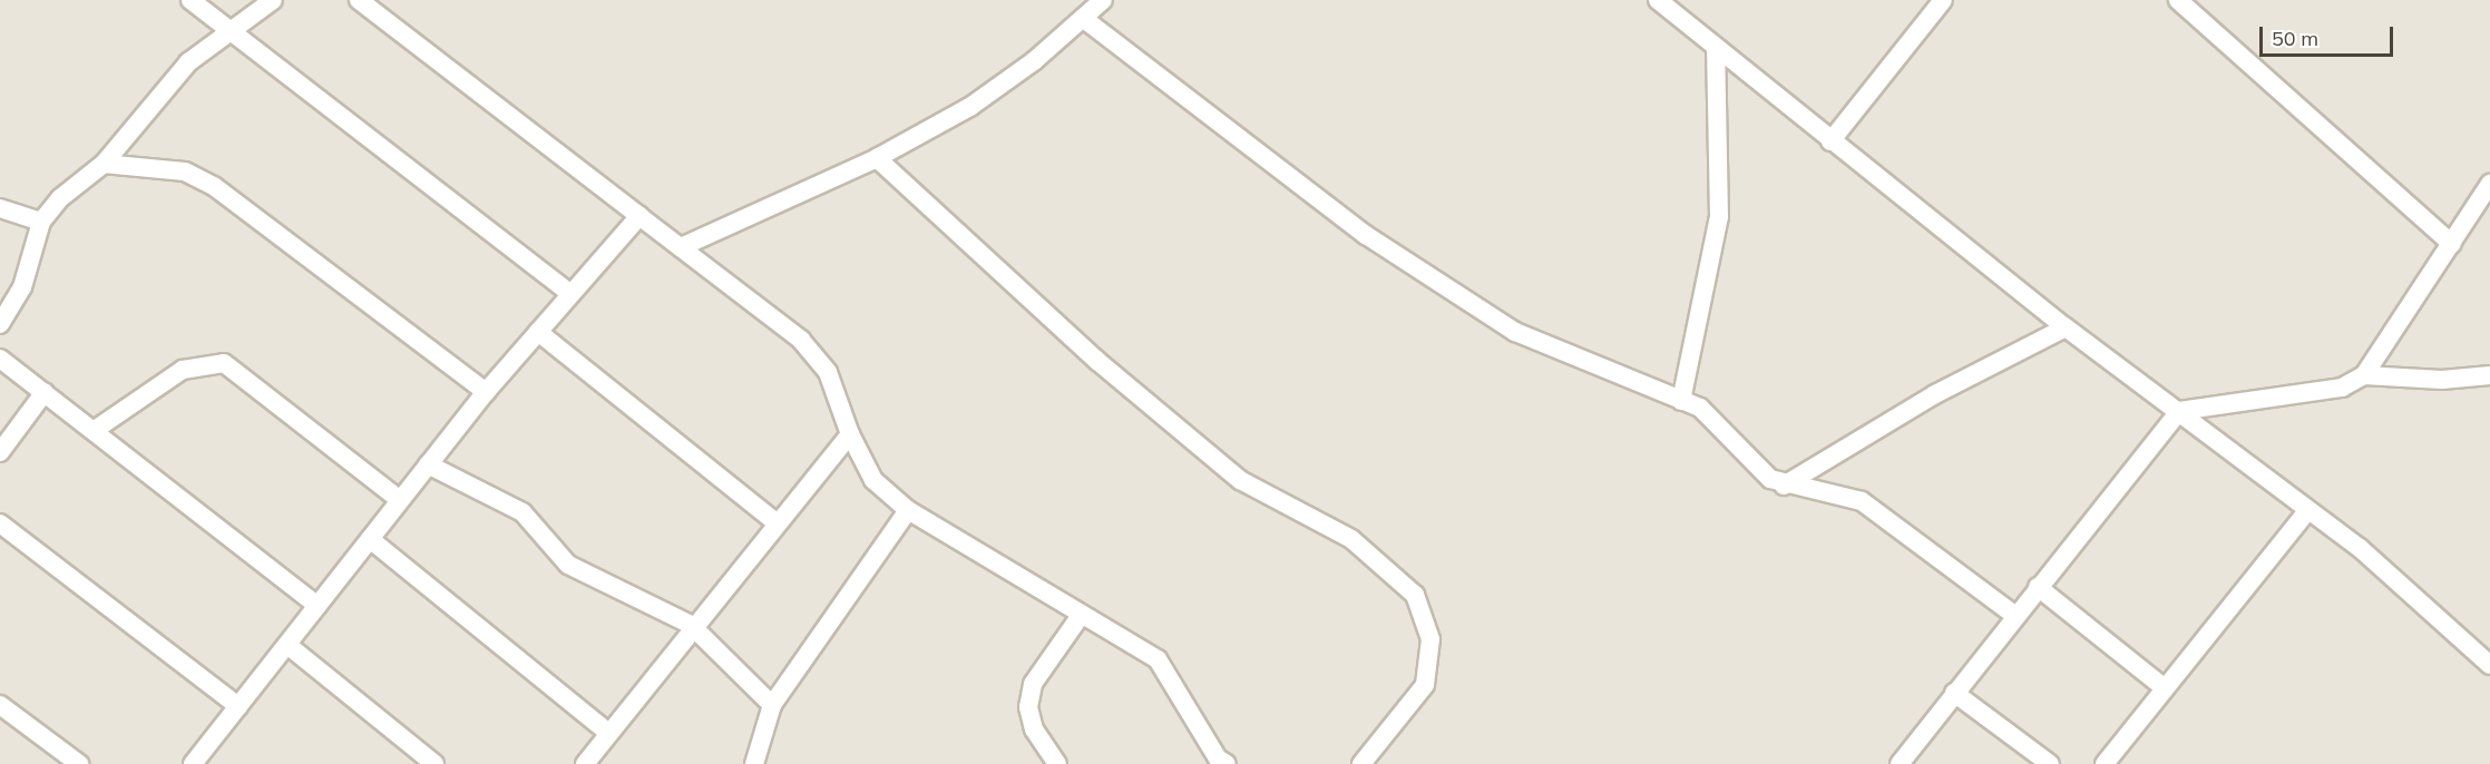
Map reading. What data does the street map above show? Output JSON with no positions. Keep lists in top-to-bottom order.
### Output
{
  "scale_bar": "50 m"
}
